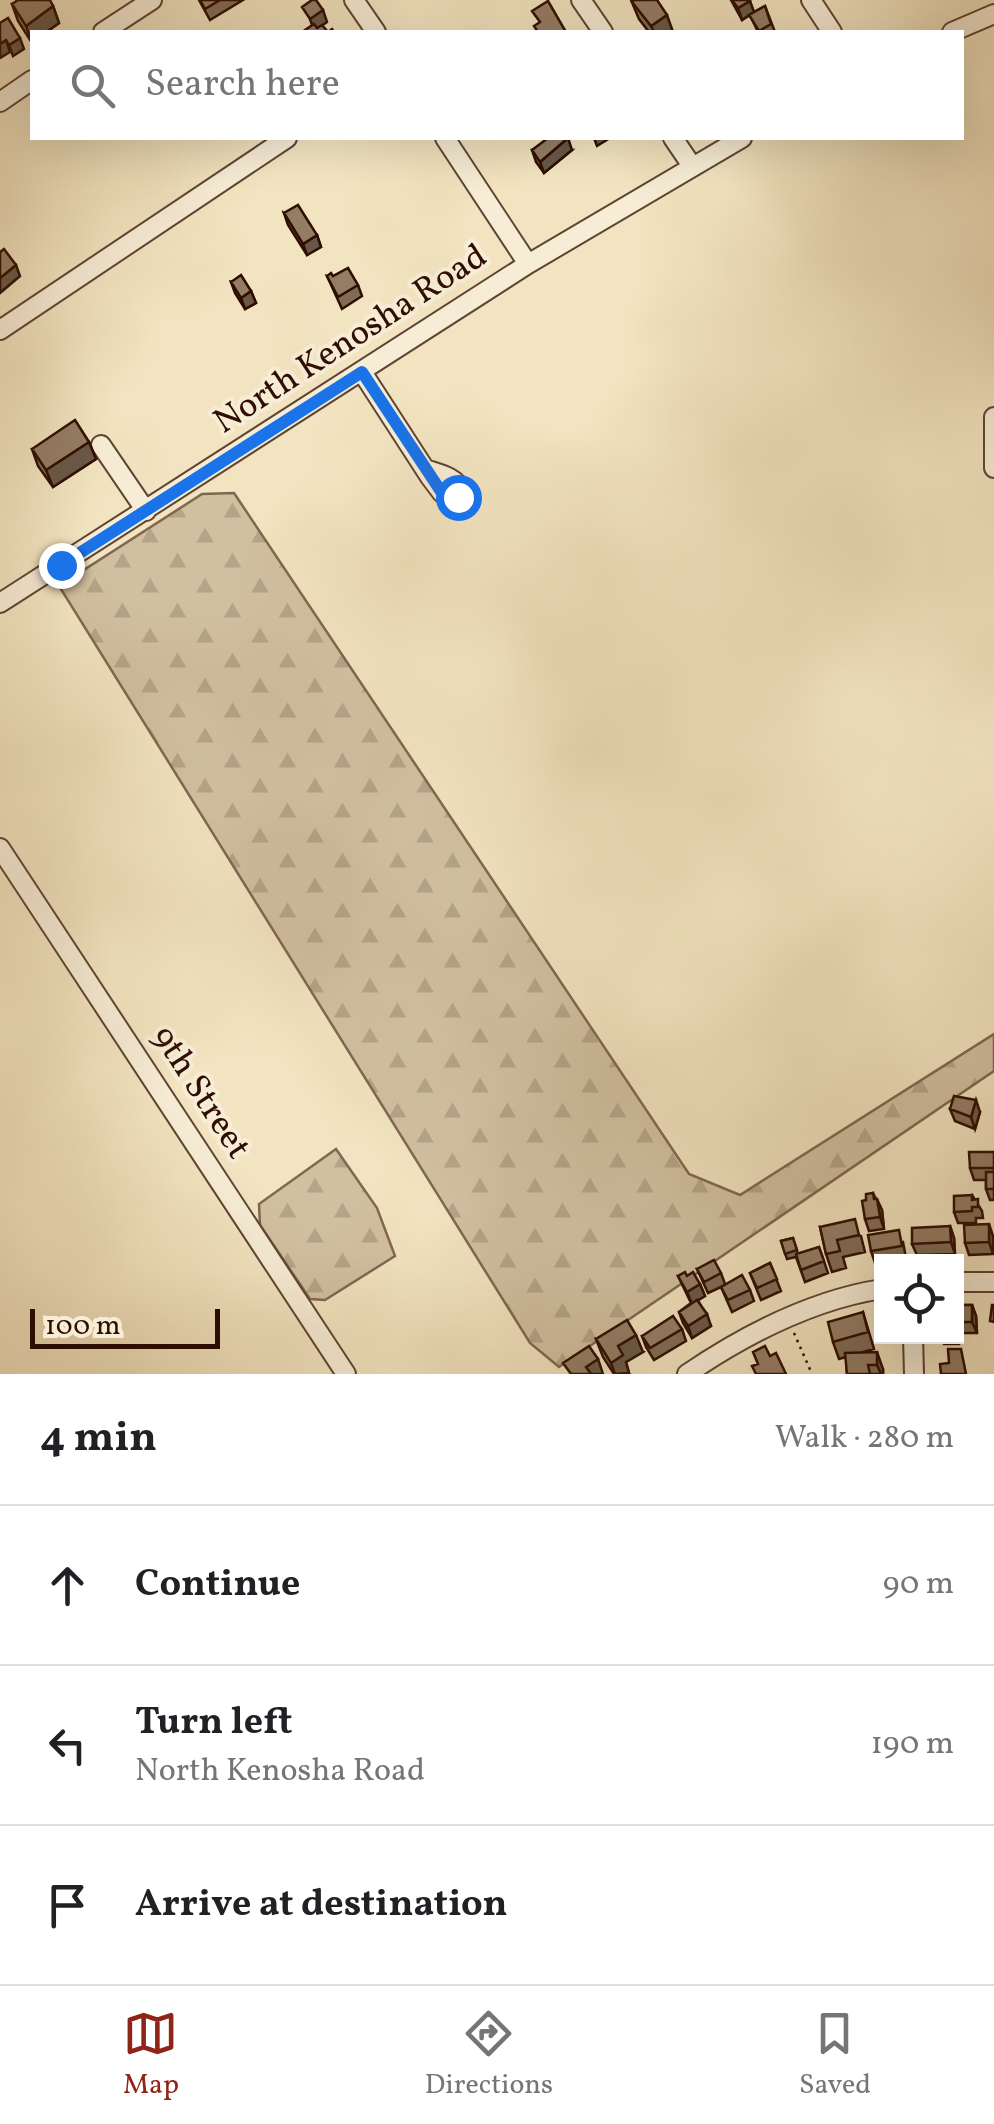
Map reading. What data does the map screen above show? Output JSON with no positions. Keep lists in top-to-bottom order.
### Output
{
  "streets": {
    "street": ["North Kenosha Road", "9th Street"]
  },
  "scale_bar": "100 m",
  "page": {
    "search": "Search here",
    "scale": "100 m",
    "heading": ["4 min", "Walk · 280 m"],
    "list": [
      ["Continue", "90 m"],
      ["Turn left", "North Kenosha Road", "190 m"],
      "Arrive at destination"
    ],
    "nav": ["Map", "Directions", "Saved"]
  }
}
